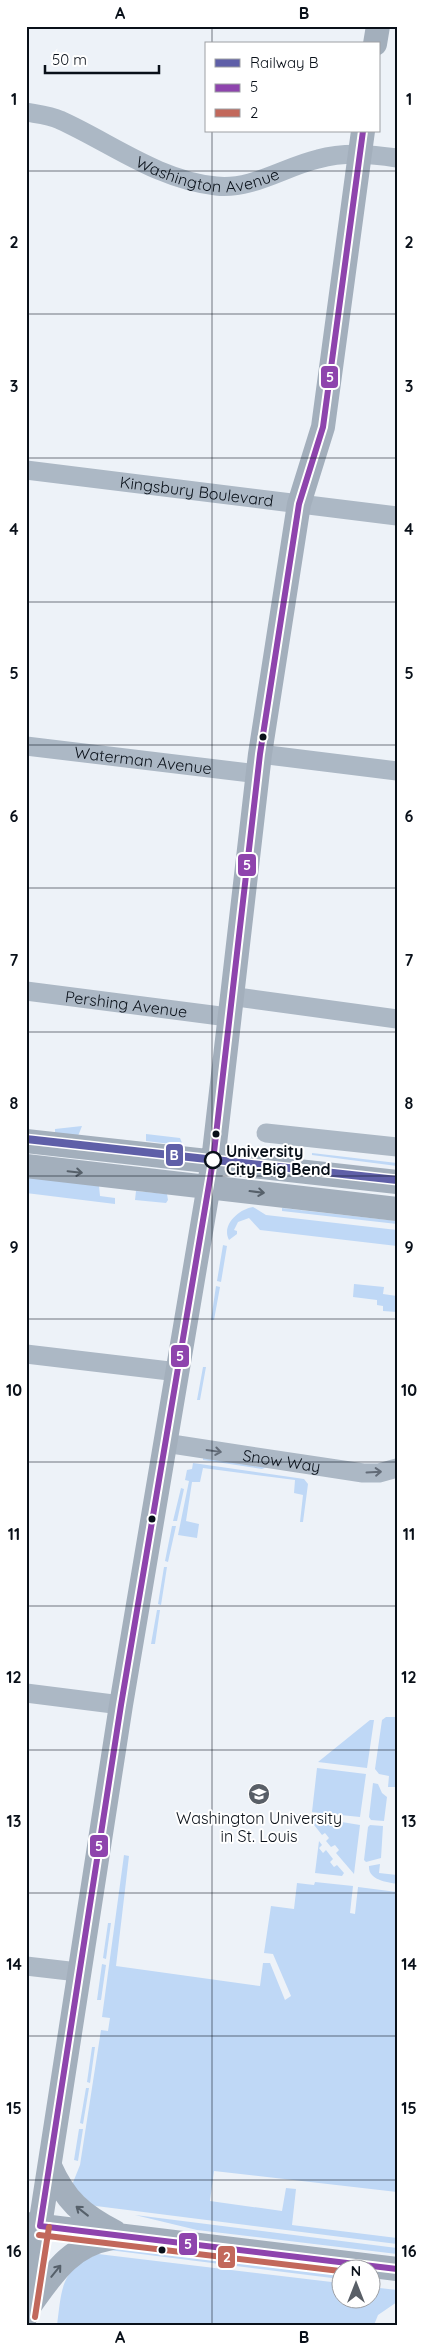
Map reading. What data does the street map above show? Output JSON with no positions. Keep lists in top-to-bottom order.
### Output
{
  "streets": {
    "street": [
      "Washington Avenue",
      "Kingsbury Boulevard",
      "Waterman Avenue",
      "Pershing Avenue",
      "Snow Way"
    ]
  },
  "one_way": ["Snow Way"],
  "places": {
    "other": ["University City-Big Bend"],
    "school or university": ["Washington University in St. Louis"]
  },
  "lines": ["transit line 5", "rail line B", "transit line 2"],
  "legend": ["Railway B", "5", "2"],
  "scale_bar": "50 m",
  "north": "top",
  "grid": {
    "columns": ["A", "B"],
    "rows": [
      "1",
      "2",
      "3",
      "4",
      "5",
      "6",
      "7",
      "8",
      "9",
      "10",
      "11",
      "12",
      "13",
      "14",
      "15",
      "16"
    ]
  }
}
